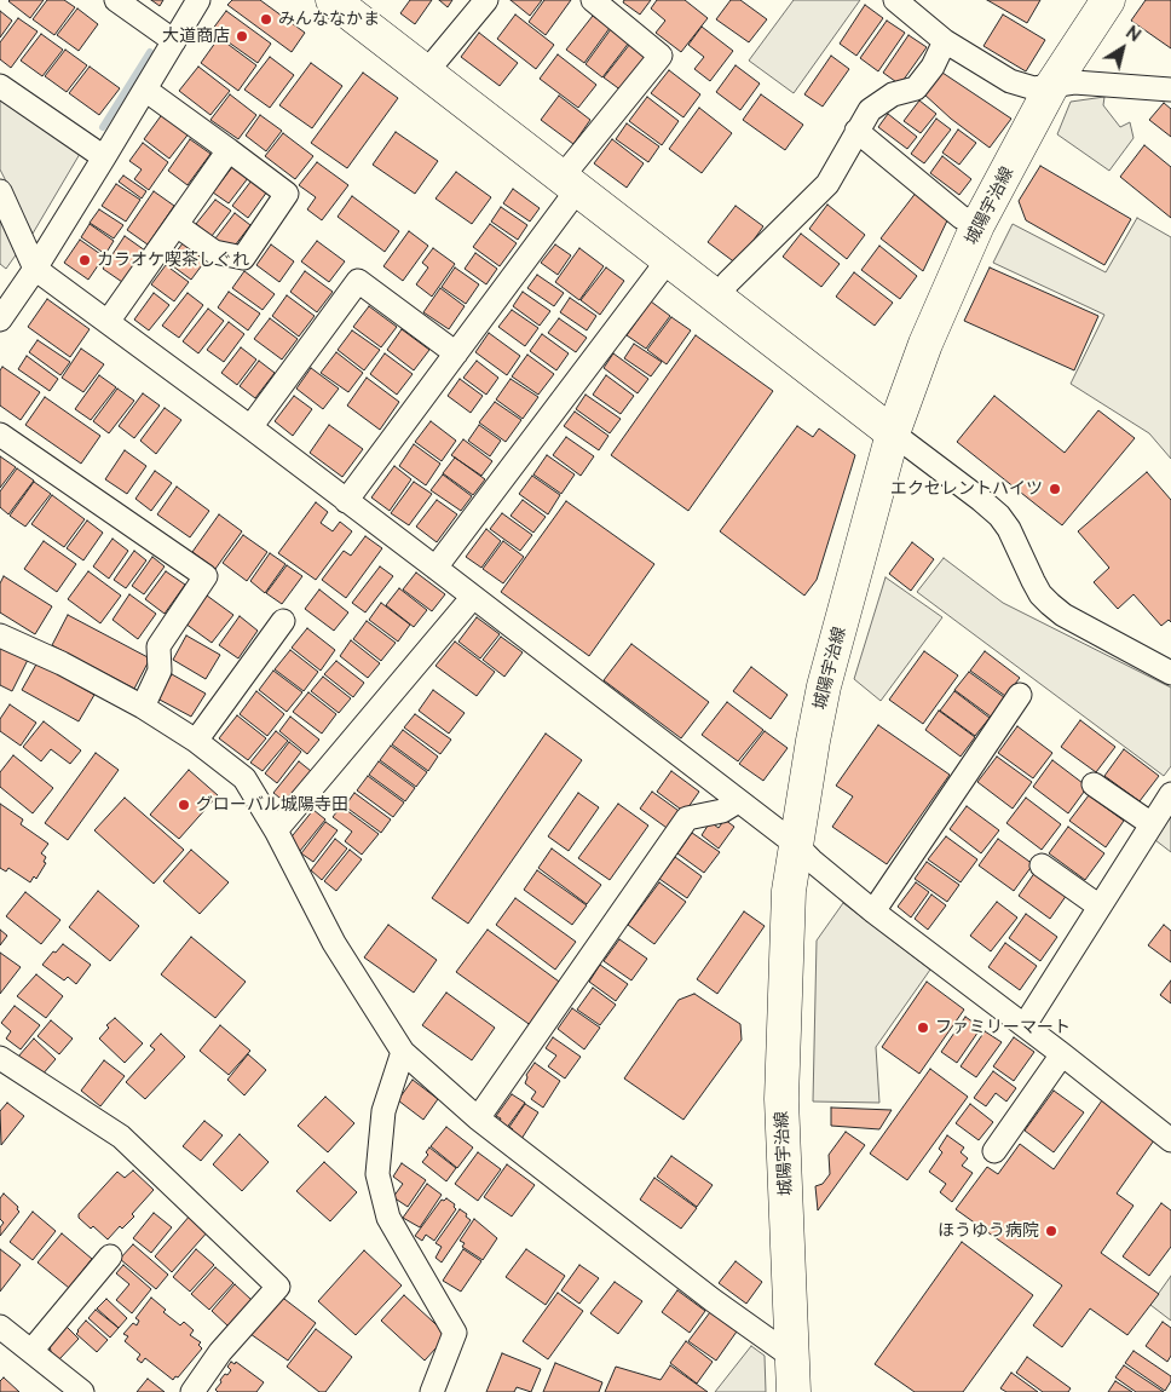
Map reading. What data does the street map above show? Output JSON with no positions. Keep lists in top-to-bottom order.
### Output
{
  "streets": {
    "main road": ["城陽宇治線"]
  },
  "places": [
    "みんななかま",
    "大道商店",
    "カラオケ喫茶しぐれ",
    "エクセレントハイツ",
    "グローバル城陽寺田",
    "ファミリーマート",
    "ほうゆう病院"
  ],
  "north": "top right"
}
